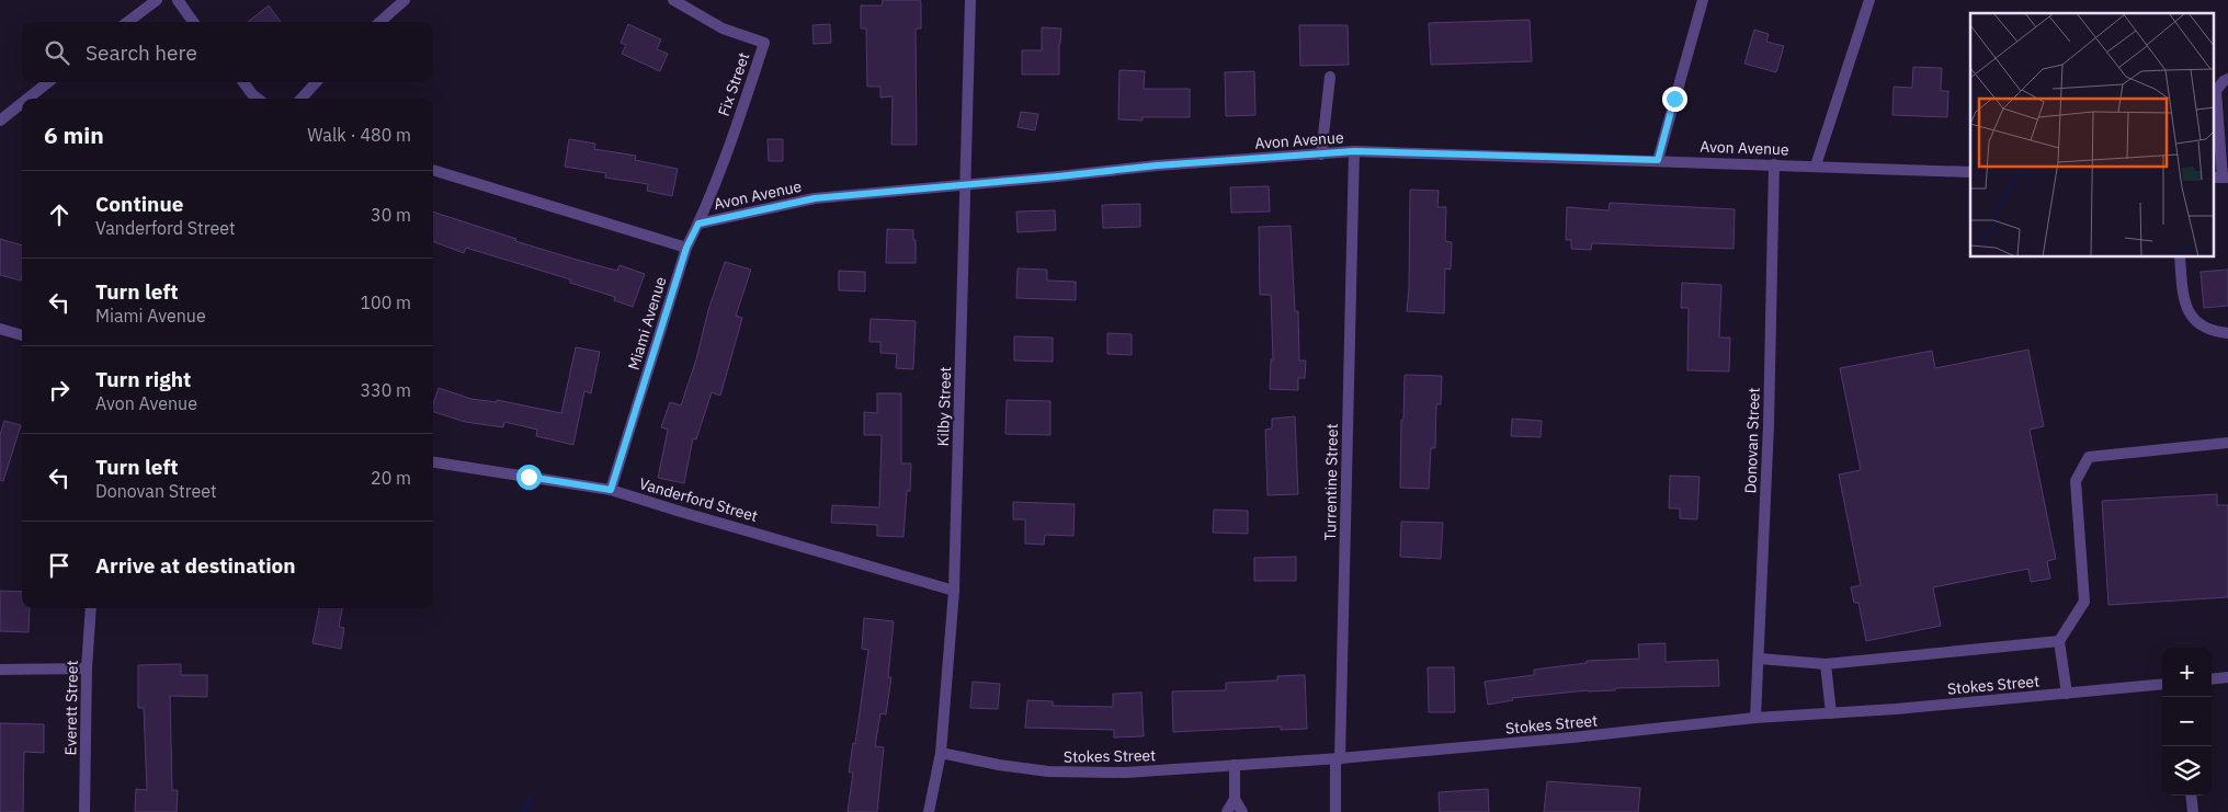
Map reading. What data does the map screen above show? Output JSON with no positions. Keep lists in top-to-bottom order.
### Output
{
  "streets": {
    "street": [
      "Fix Street",
      "Avon Avenue",
      "Miami Avenue",
      "Kilby Street",
      "Donovan Street",
      "Turrentine Street",
      "Vanderford Street",
      "Stokes Street",
      "Everett Street"
    ]
  },
  "crossings": [
    ["Fix Street", "Miami Avenue"],
    ["Avon Avenue", "Miami Avenue"],
    ["Avon Avenue", "Kilby Street"],
    ["Avon Avenue", "Donovan Street"],
    ["Avon Avenue", "Turrentine Street"],
    ["Miami Avenue", "Vanderford Street"],
    ["Kilby Street", "Vanderford Street"],
    ["Kilby Street", "Stokes Street"],
    ["Donovan Street", "Stokes Street"],
    ["Turrentine Street", "Stokes Street"]
  ],
  "page": {
    "search": "Search here",
    "heading": ["6 min", "Walk · 480 m"],
    "list": [
      ["Continue", "Vanderford Street", "30 m"],
      ["Turn left", "Miami Avenue", "100 m"],
      ["Turn right", "Avon Avenue", "330 m"],
      ["Turn left", "Donovan Street", "20 m"],
      "Arrive at destination"
    ],
    "map_buttons": ["+", "−"]
  }
}
